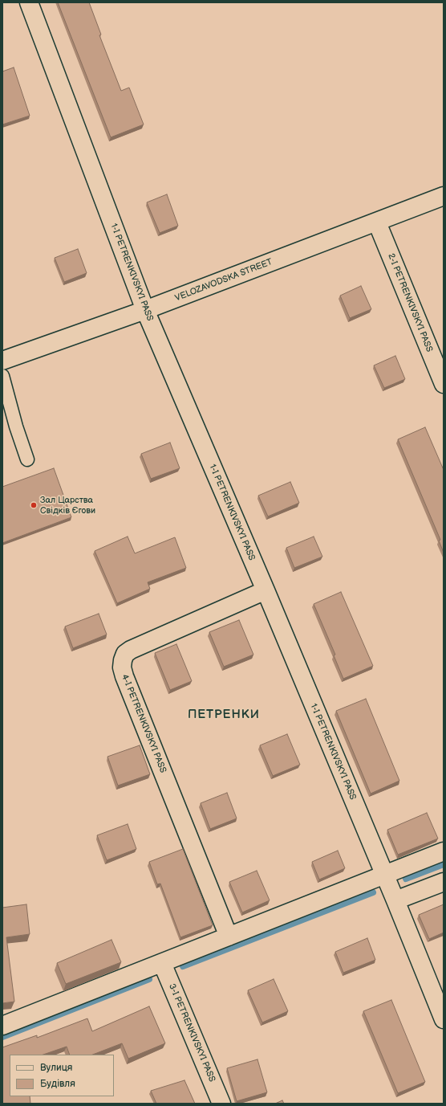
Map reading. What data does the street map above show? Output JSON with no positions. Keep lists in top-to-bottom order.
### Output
{
  "streets": {
    "street": [
      "1-I PETRENKIVSKYI PASS",
      "VELOZAVODSKA STREET",
      "2-I PETRENKIVSKYI PASS",
      "4-I PETRENKIVSKYI PASS",
      "3-I PETRENKIVSKYI PASS"
    ]
  },
  "crossings": [
    ["1-I PETRENKIVSKYI PASS", "VELOZAVODSKA STREET"],
    ["1-I PETRENKIVSKYI PASS", "4-I PETRENKIVSKYI PASS"],
    ["VELOZAVODSKA STREET", "2-I PETRENKIVSKYI PASS"]
  ],
  "districts": ["ПЕТРЕНКИ"],
  "places": ["Зал Царства Свідків Єгови"],
  "legend": ["Вулиця", "Будівля"]
}
